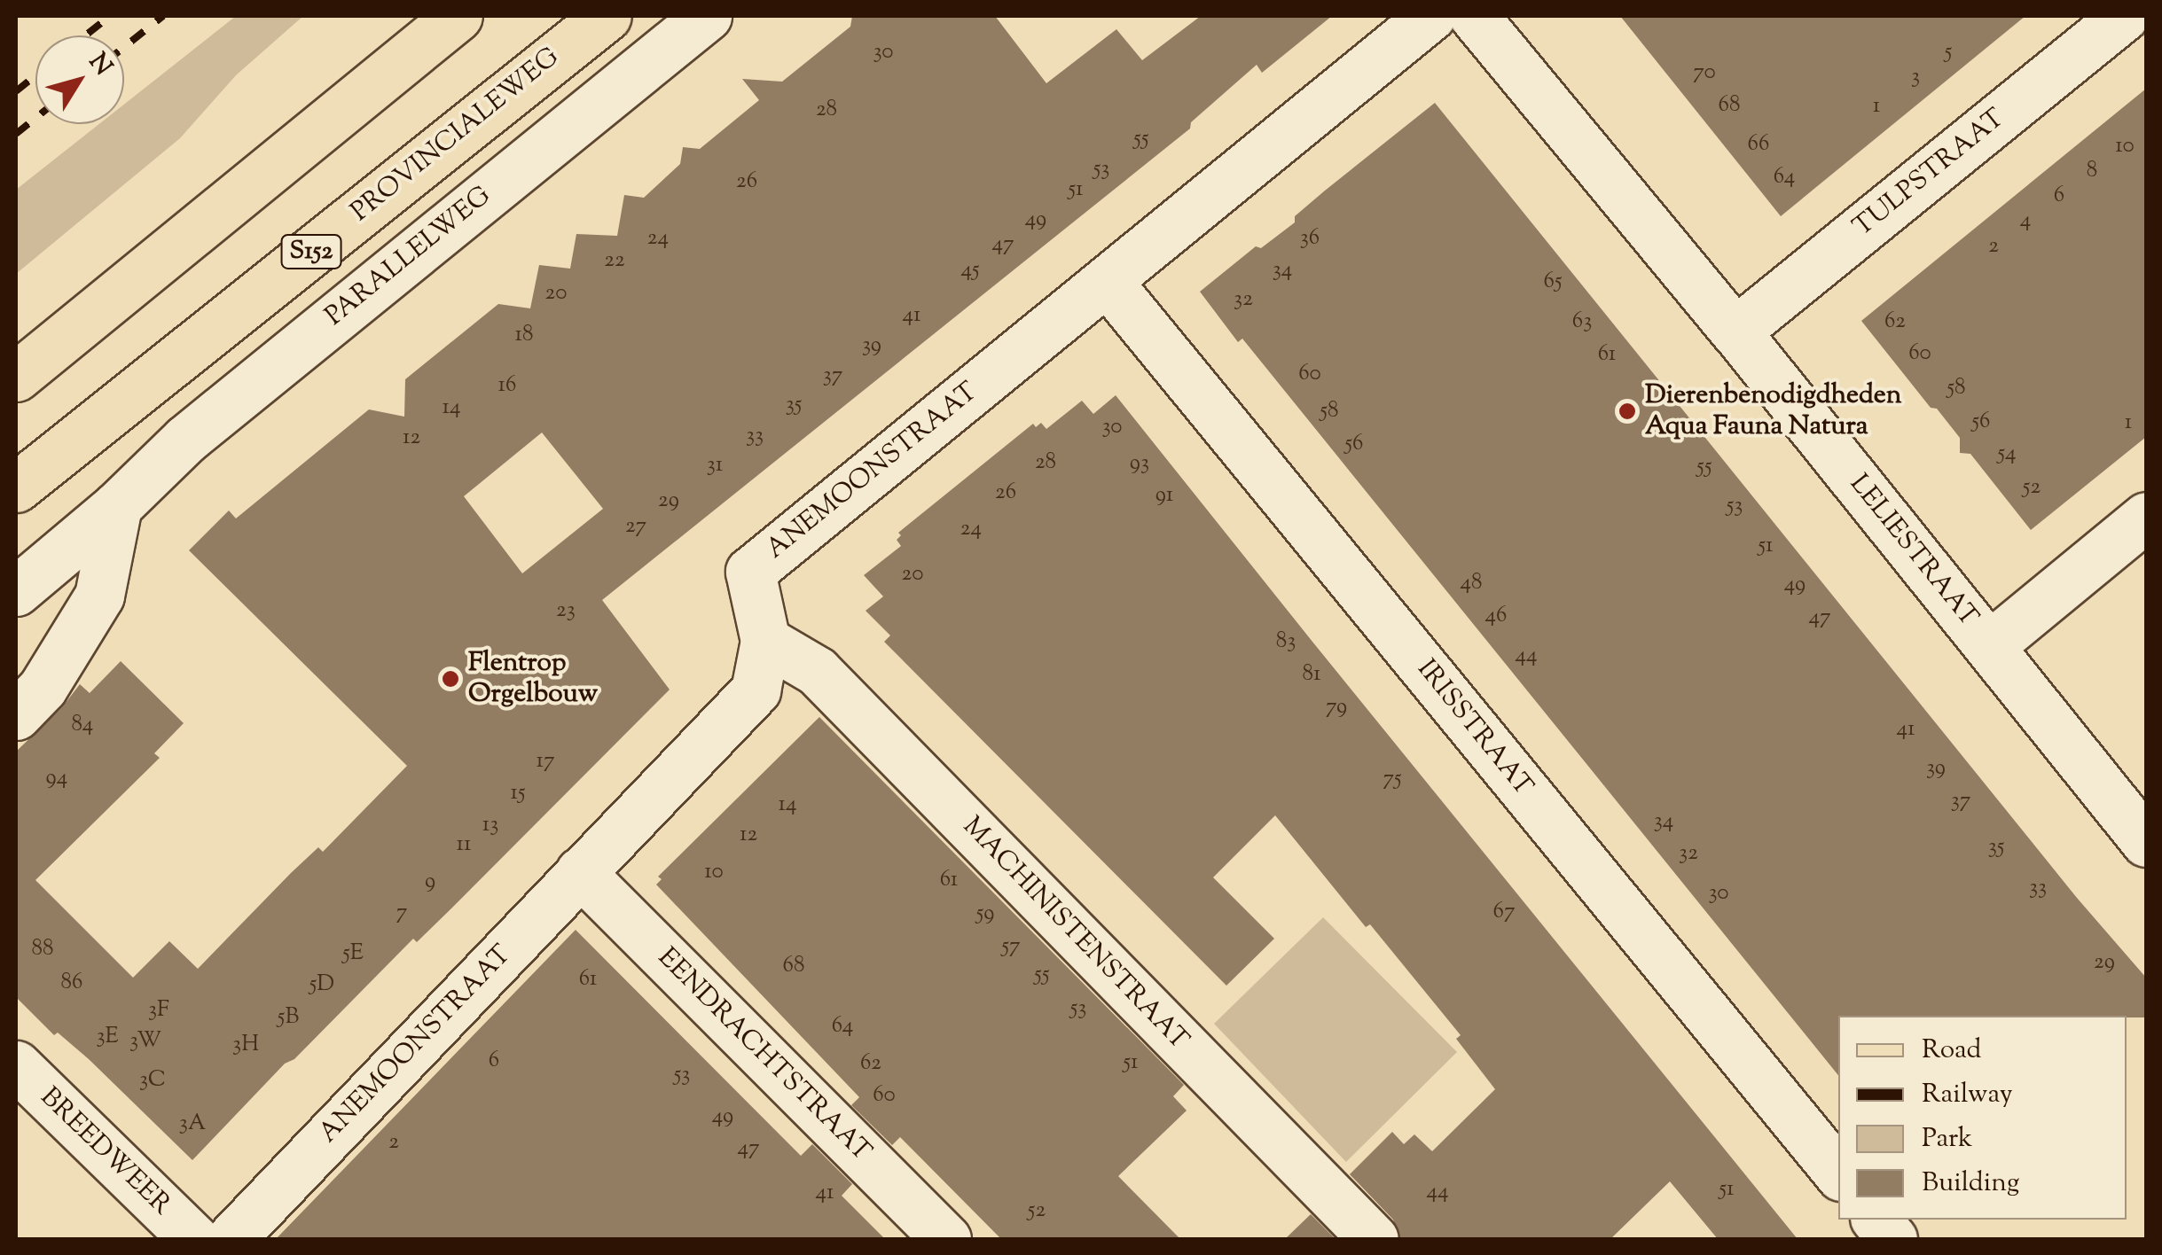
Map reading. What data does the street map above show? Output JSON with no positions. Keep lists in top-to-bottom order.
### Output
{
  "streets": {
    "main road": ["PROVINCIALEWEG", "S152"],
    "street": [
      "TULPSTRAAT",
      "PARALLELWEG",
      "ANEMOONSTRAAT",
      "LELIESTRAAT",
      "IRISSTRAAT",
      "MACHINISTENSTRAAT",
      "EENDRACHTSTRAAT",
      "BREEDWEER"
    ]
  },
  "crossings": [
    ["TULPSTRAAT", "LELIESTRAAT"],
    ["ANEMOONSTRAAT", "IRISSTRAAT"],
    ["ANEMOONSTRAAT", "MACHINISTENSTRAAT"],
    ["ANEMOONSTRAAT", "EENDRACHTSTRAAT"]
  ],
  "places": ["Dierenbenodigdheden Aqua Fauna Natura", "Flentrop Orgelbouw"],
  "house_numbers": [
    "30",
    "5",
    "70",
    "3",
    "68",
    "1",
    "28",
    "55",
    "66",
    "10",
    "53",
    "8",
    "64",
    "26",
    "51",
    "6",
    "49",
    "4",
    "24",
    "36",
    "47",
    "2",
    "22",
    "45",
    "34",
    "65",
    "20",
    "32",
    "41",
    "63",
    "62",
    "18",
    "39",
    "60",
    "61",
    "60",
    "37",
    "16",
    "58",
    "35",
    "14",
    "58",
    "56",
    "1",
    "30",
    "33",
    "12",
    "56",
    "54",
    "28",
    "93",
    "31",
    "55",
    "52",
    "26",
    "91",
    "29",
    "53",
    "27",
    "24",
    "51",
    "20",
    "48",
    "49",
    "23",
    "46",
    "47",
    "83",
    "44",
    "81",
    "79",
    "84",
    "41",
    "17",
    "39",
    "94",
    "75",
    "15",
    "37",
    "14",
    "34",
    "13",
    "12",
    "11",
    "35",
    "32",
    "10",
    "61",
    "9",
    "33",
    "30",
    "67",
    "7",
    "59",
    "57",
    "88",
    "5E",
    "29",
    "68",
    "55",
    "61",
    "86",
    "5D",
    "53",
    "3F",
    "5B",
    "64",
    "3E",
    "3W",
    "3H",
    "6",
    "51",
    "62",
    "53",
    "3C",
    "60",
    "49",
    "3A",
    "2",
    "47",
    "51",
    "44",
    "41",
    "52"
  ],
  "legend": [
    "Road",
    "Railway",
    "Park",
    "Building"
  ],
  "north": "top right"
}
